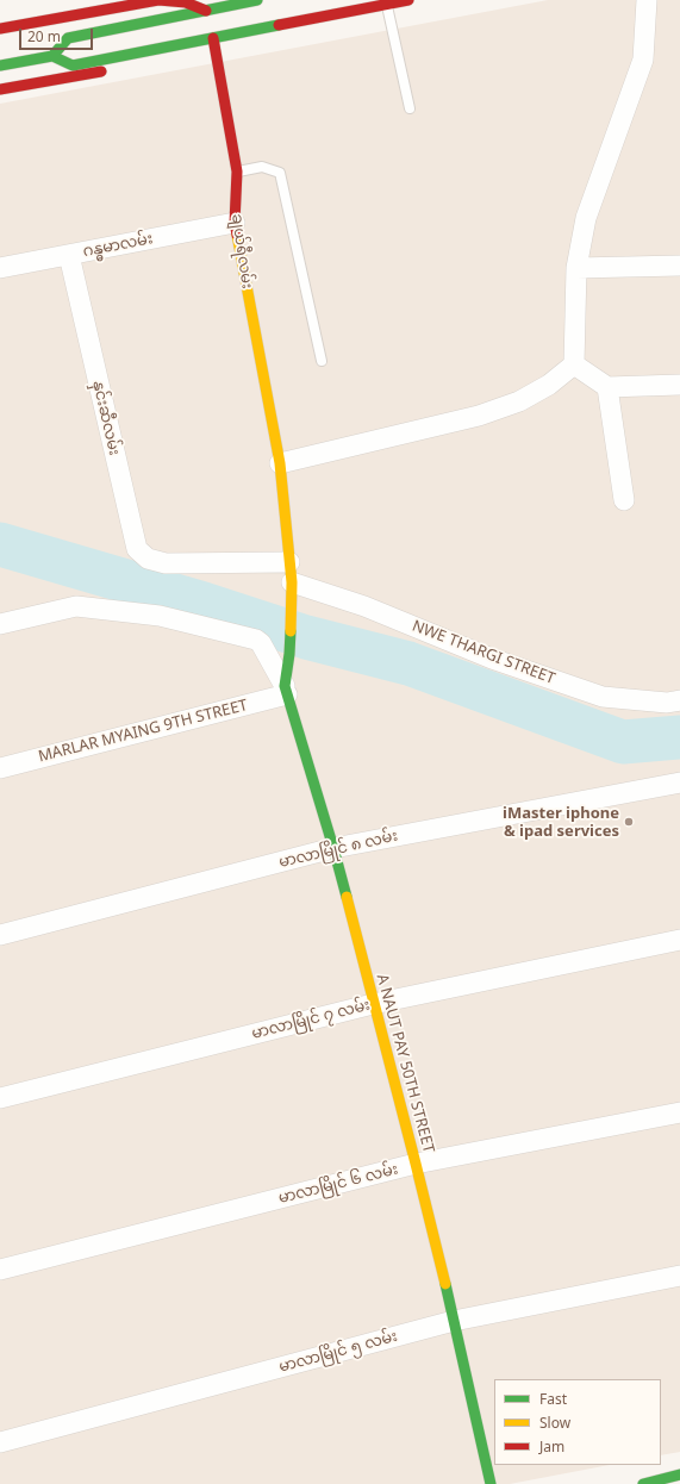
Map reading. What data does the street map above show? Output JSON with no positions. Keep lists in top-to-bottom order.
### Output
{
  "streets": {
    "street": [
      "ဂန္ဓမာလမ်း",
      "ချယ်ရီလမ်း",
      "နှင်းဆီလမ်း",
      "NWE THARGI STREET",
      "MARLAR MYAING 9TH STREET",
      "မာလာမြိုင် ၈ လမ်း",
      "မာလာမြိုင် ၇ လမ်း",
      "A NAUT PAY 50TH STREET",
      "မာလာမြိုင် ၆ လမ်း",
      "မာလာမြိုင် ၅ လမ်း"
    ]
  },
  "crossings": [
    ["ဂန္ဓမာလမ်း", "ချယ်ရီလမ်း"],
    ["ဂန္ဓမာလမ်း", "နှင်းဆီလမ်း"],
    ["ချယ်ရီလမ်း", "NWE THARGI STREET"],
    ["ချယ်ရီလမ်း", "A NAUT PAY 50TH STREET"],
    ["နှင်းဆီလမ်း", "NWE THARGI STREET"],
    ["MARLAR MYAING 9TH STREET", "A NAUT PAY 50TH STREET"],
    ["မာလာမြိုင် ၈ လမ်း", "A NAUT PAY 50TH STREET"],
    ["မာလာမြိုင် ၇ လမ်း", "A NAUT PAY 50TH STREET"],
    ["A NAUT PAY 50TH STREET", "မာလာမြိုင် ၆ လမ်း"],
    ["A NAUT PAY 50TH STREET", "မာလာမြိုင် ၅ လမ်း"]
  ],
  "places": ["iMaster iphone & ipad services"],
  "legend": ["Fast", "Slow", "Jam"],
  "scale_bar": "20 m"
}
